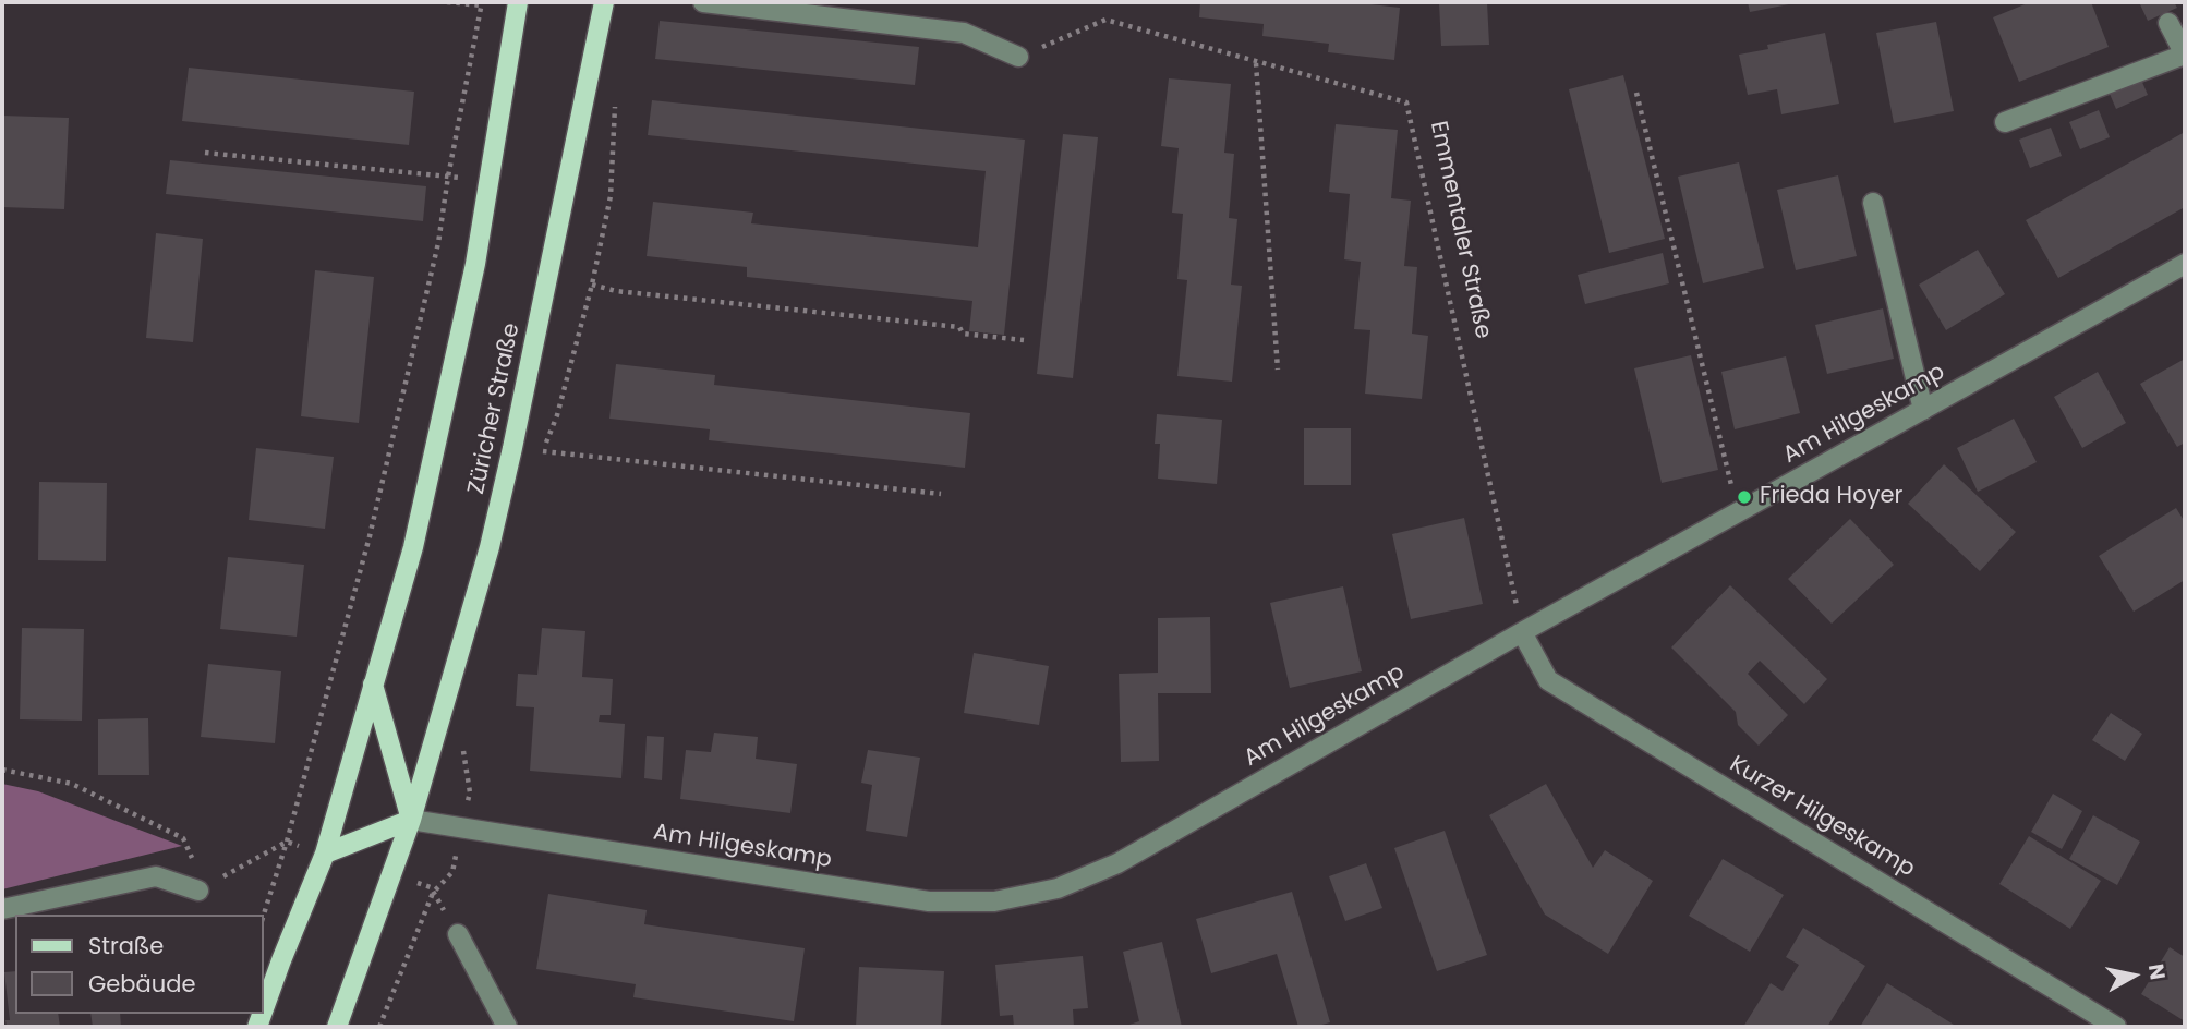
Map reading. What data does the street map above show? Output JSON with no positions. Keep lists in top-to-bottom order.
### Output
{
  "streets": {
    "main road": ["Züricher Straße"],
    "street": ["Am Hilgeskamp", "Kurzer Hilgeskamp"],
    "path": ["Emmentaler Straße"]
  },
  "crossings": [
    ["Emmentaler Straße", "Am Hilgeskamp"],
    ["Emmentaler Straße", "Kurzer Hilgeskamp"],
    ["Züricher Straße", "Am Hilgeskamp"],
    ["Am Hilgeskamp", "Kurzer Hilgeskamp"]
  ],
  "places": ["Frieda Hoyer"],
  "legend": ["Straße", "Gebäude"],
  "north": "right"
}
